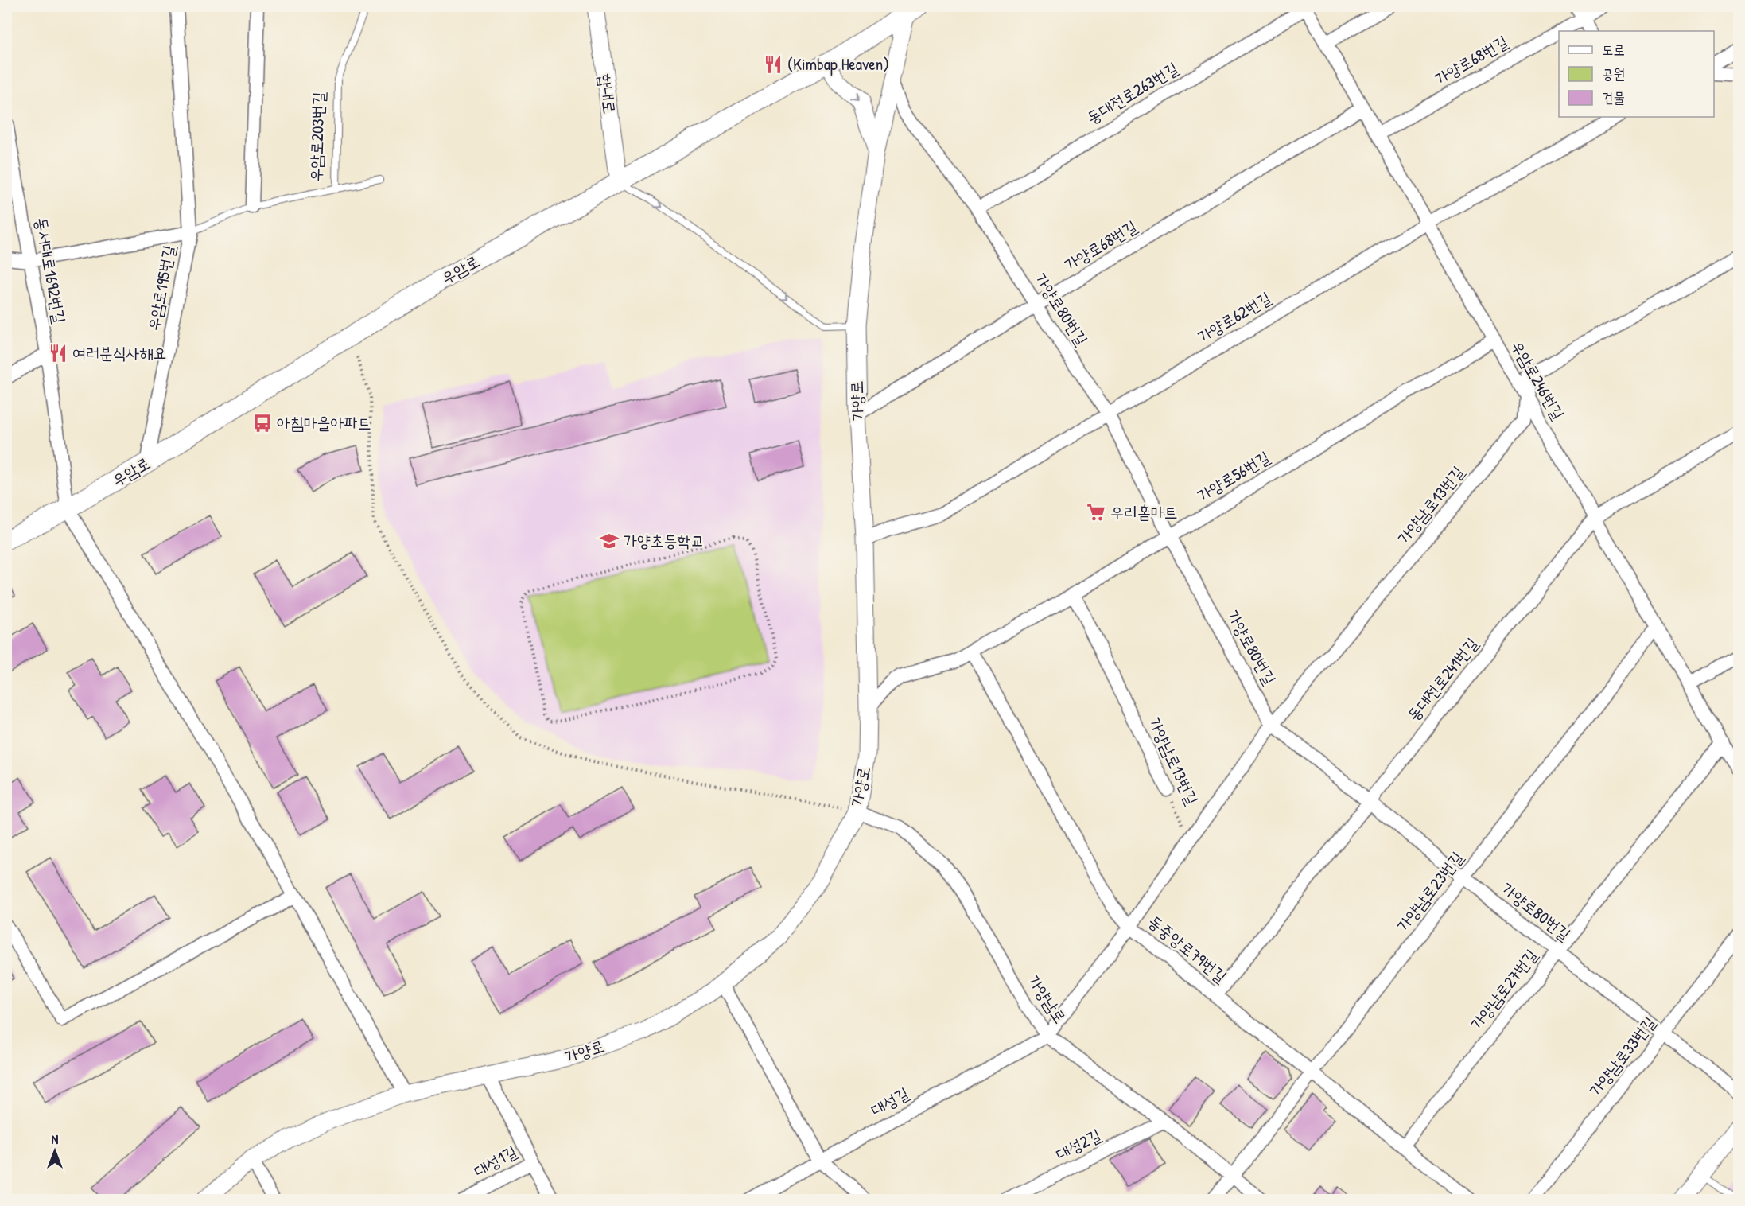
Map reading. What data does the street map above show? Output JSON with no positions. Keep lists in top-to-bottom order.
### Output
{
  "streets": {
    "main road": ["우암로"],
    "street": [
      "가양로68번길",
      "동대전로263번길",
      "합내로",
      "동서대로1692번길",
      "우암로195번길",
      "가양로80번길",
      "가양로62번길",
      "우암로246번길",
      "가양로",
      "가양로56번길",
      "가양남로13번길",
      "동대전로241번길",
      "가양남로23번길",
      "동중앙로79번길",
      "가양남로27번길",
      "가양남로",
      "가양남로33번길",
      "대성길",
      "대성2길",
      "대성1길"
    ],
    "lane": ["우암로203번길"]
  },
  "crossings": [
    ["가양로68번길", "가양로80번길"],
    ["가양로68번길", "우암로246번길"],
    ["가양로68번길", "가양로"],
    ["동대전로263번길", "가양로80번길"],
    ["동대전로263번길", "우암로246번길"],
    ["합내로", "우암로"],
    ["우암로203번길", "우암로195번길"],
    ["우암로", "동서대로1692번길"],
    ["우암로", "우암로195번길"],
    ["우암로", "가양로"],
    ["동서대로1692번길", "우암로195번길"],
    ["가양로80번길", "가양로62번길"],
    ["가양로80번길", "가양로"],
    ["가양로80번길", "가양로56번길"],
    ["가양로80번길", "가양남로13번길"],
    ["가양로80번길", "동대전로241번길"],
    ["가양로80번길", "가양남로23번길"],
    ["가양로80번길", "가양남로27번길"],
    ["가양로80번길", "가양남로33번길"],
    ["가양로62번길", "우암로246번길"],
    ["가양로62번길", "가양로"],
    ["우암로246번길", "가양로56번길"],
    ["우암로246번길", "가양남로13번길"],
    ["우암로246번길", "동대전로241번길"],
    ["우암로246번길", "가양남로23번길"],
    ["우암로246번길", "가양남로27번길"],
    ["가양로", "가양로56번길"],
    ["가양로", "가양남로"],
    ["가양로56번길", "가양남로13번길"],
    ["가양로56번길", "동중앙로79번길"],
    ["가양남로13번길", "동중앙로79번길"],
    ["가양남로13번길", "가양남로"],
    ["가양남로13번길", "대성길"],
    ["동대전로241번길", "동중앙로79번길"],
    ["가양남로23번길", "동중앙로79번길"],
    ["가양남로23번길", "가양남로"],
    ["동중앙로79번길", "가양남로27번길"],
    ["가양남로", "대성길"],
    ["가양남로", "대성2길"]
  ],
  "places": {
    "restaurant": ["(Kimbap Heaven)", "여러분식사해요"],
    "bus stop": ["아침마을아파트"],
    "supermarket": ["우리홈마트"],
    "school or university": ["가양초등학교"]
  },
  "legend": ["도로", "공원", "건물"],
  "north": "top"
}
